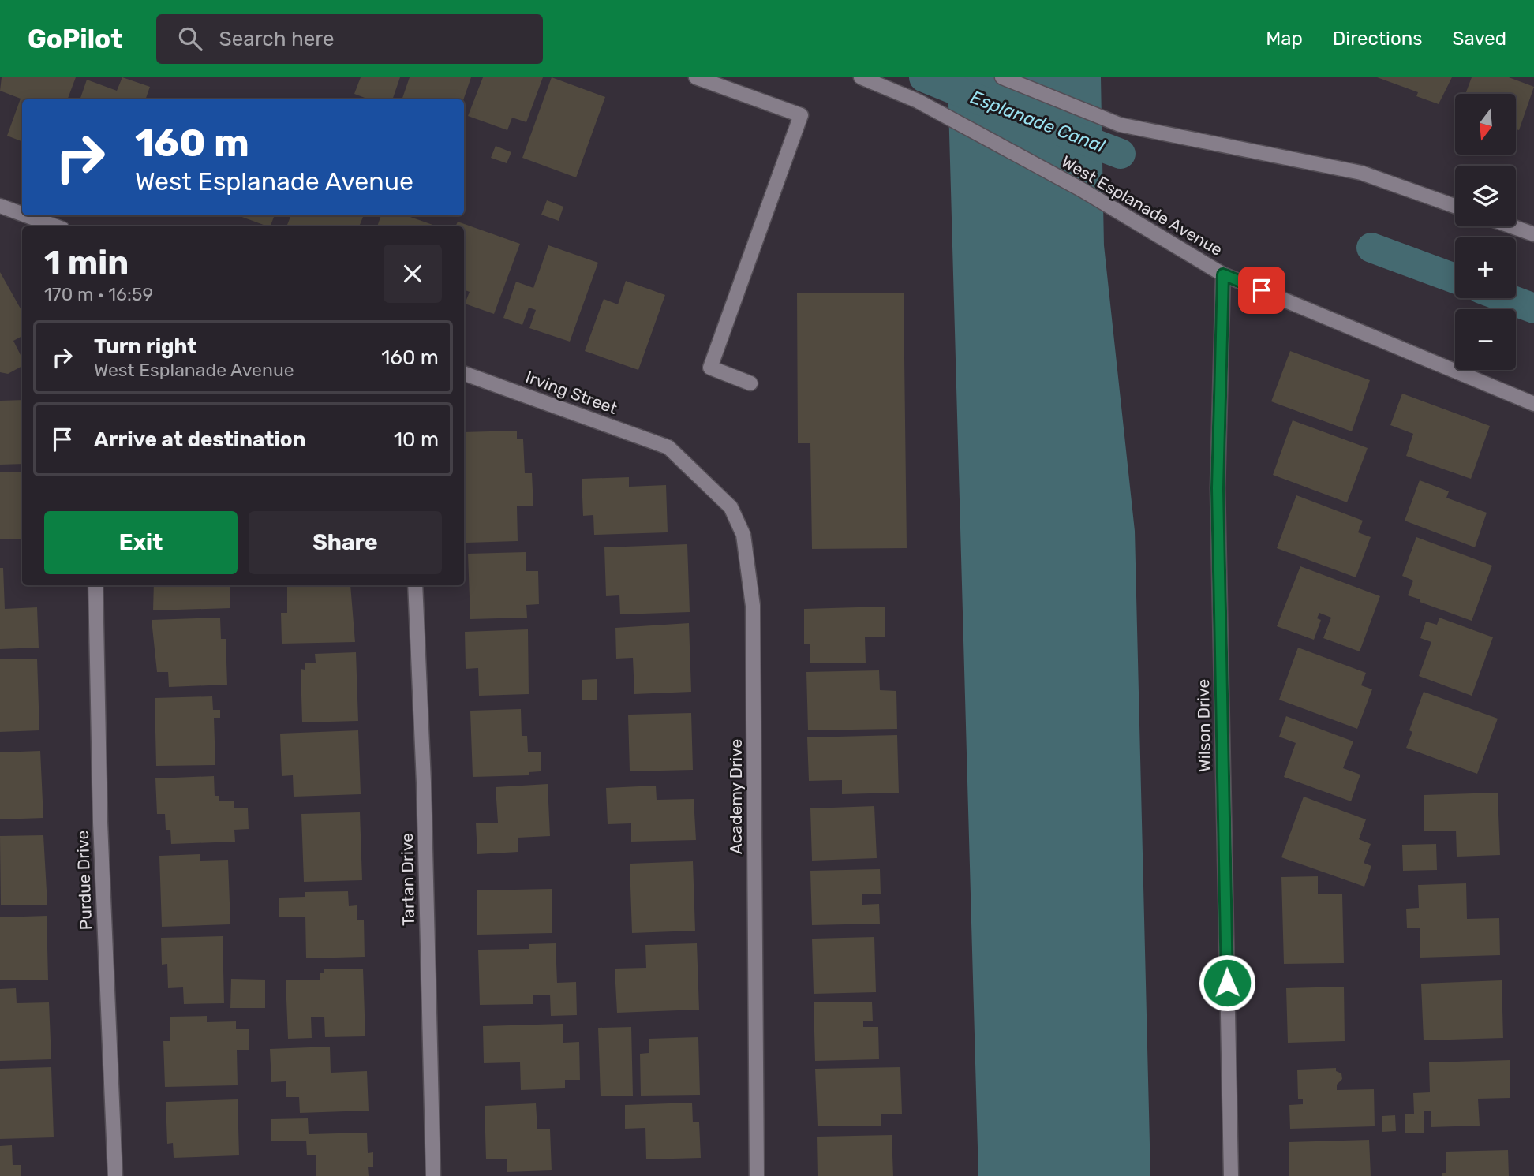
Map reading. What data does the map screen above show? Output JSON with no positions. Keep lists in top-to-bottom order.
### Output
{
  "streets": {
    "street": [
      "West Esplanade Avenue",
      "Irving Street",
      "Wilson Drive",
      "Academy Drive",
      "Tartan Drive",
      "Purdue Drive"
    ]
  },
  "crossings": [
    ["West Esplanade Avenue", "Wilson Drive"],
    ["Irving Street", "Academy Drive"]
  ],
  "water": ["Esplanade Canal"],
  "north": "bottom",
  "page": {
    "header": "GoPilot",
    "search": "Search here",
    "nav": ["Map", "Directions", "Saved"],
    "map_buttons": ["+", "−"],
    "turn": ["160 m", "West Esplanade Avenue"],
    "heading": ["1 min", "170 m · 16:59"],
    "list": [
      {
        "name": "Turn right",
        "note": "West Esplanade Avenue",
        "value": "160 m"
      },
      {
        "name": "Arrive at destination",
        "value": "10 m"
      }
    ],
    "buttons": ["Exit", "Share"]
  }
}
